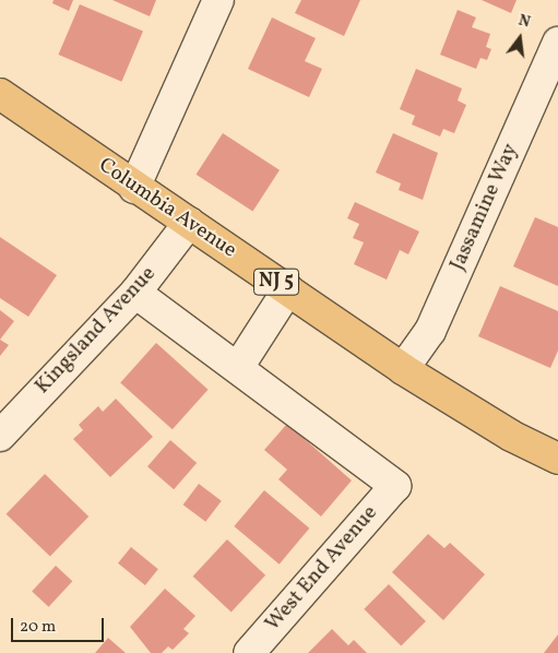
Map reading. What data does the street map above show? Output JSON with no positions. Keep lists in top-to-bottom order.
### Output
{
  "streets": {
    "main road": ["Columbia Avenue", "NJ 5"],
    "street": ["Jassamine Way", "Kingsland Avenue", "West End Avenue"]
  },
  "crossings": [
    ["Jassamine Way", "Columbia Avenue"],
    ["Columbia Avenue", "Kingsland Avenue"]
  ],
  "scale_bar": "20 m",
  "north": "top"
}
